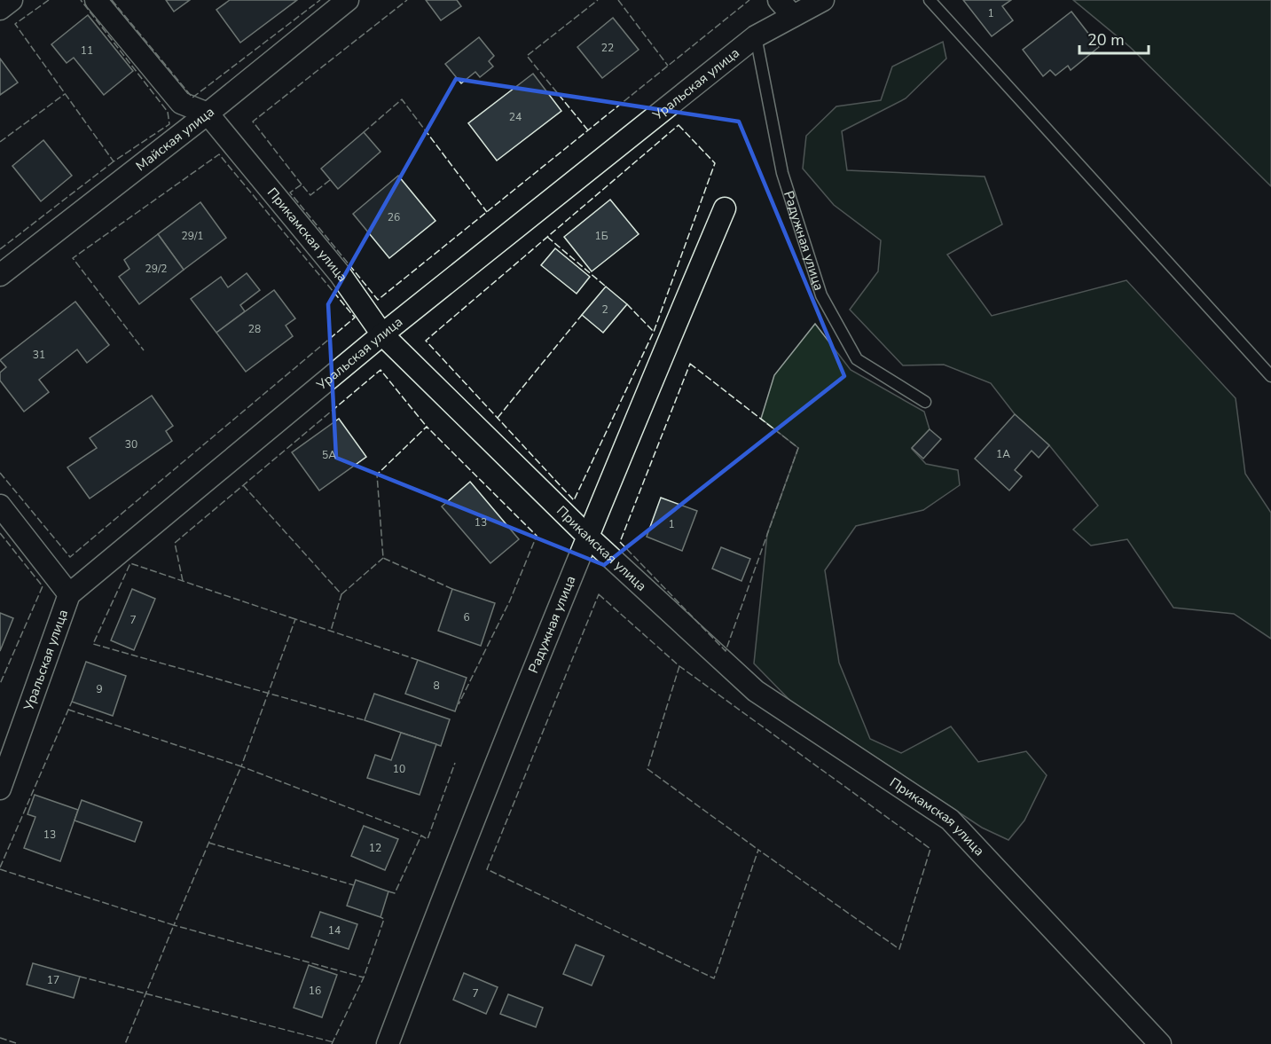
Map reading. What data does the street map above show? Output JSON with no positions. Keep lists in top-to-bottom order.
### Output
{
  "streets": {
    "street": [
      "Уральская улица",
      "Майская улица",
      "Прикамская улица",
      "Радужная улица"
    ]
  },
  "crossings": [
    ["Уральская улица", "Прикамская улица"],
    ["Уральская улица", "Радужная улица"],
    ["Майская улица", "Прикамская улица"],
    ["Прикамская улица", "Радужная улица"]
  ],
  "house_numbers": [
    "1",
    "22",
    "11",
    "24",
    "26",
    "29/1",
    "1Б",
    "29/2",
    "2",
    "28",
    "31",
    "30",
    "1А",
    "5А",
    "13",
    "1",
    "6",
    "7",
    "8",
    "9",
    "10",
    "13",
    "12",
    "14",
    "17",
    "16",
    "7"
  ],
  "scale_bar": "20 m"
}
